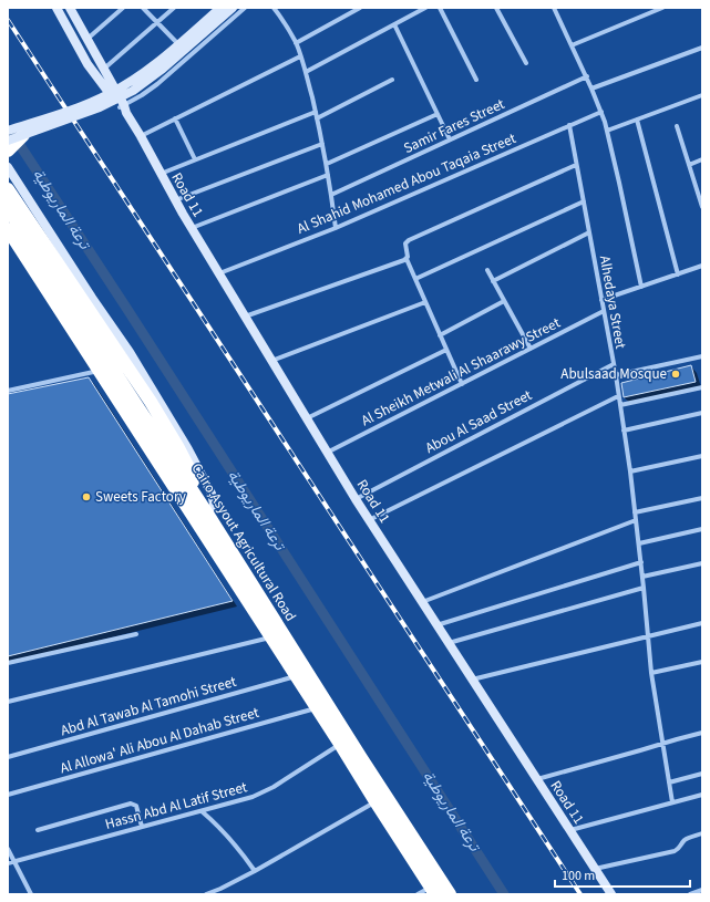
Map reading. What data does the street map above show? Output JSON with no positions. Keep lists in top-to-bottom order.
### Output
{
  "streets": {
    "highway": ["Cairo,Asyout Agricultural Road"],
    "street": [
      "Samir Fares Street",
      "Al Shahid Mohamed Abou Taqaia Street",
      "Road 11",
      "Alhedaya Street",
      "Al Sheikh Metwali Al Shaarawy Street",
      "Abou Al Saad Street",
      "Abd Al Tawab Al Tamohi Street",
      "Al Allowa' Ali Abou Al Dahab Street",
      "Hassn Abd Al Latif Street"
    ]
  },
  "crossings": [
    ["Al Shahid Mohamed Abou Taqaia Street", "Road 11"],
    ["Al Shahid Mohamed Abou Taqaia Street", "Alhedaya Street"],
    ["Road 11", "Al Sheikh Metwali Al Shaarawy Street"],
    ["Road 11", "Abou Al Saad Street"],
    ["Alhedaya Street", "Al Sheikh Metwali Al Shaarawy Street"],
    ["Alhedaya Street", "Abou Al Saad Street"],
    ["Cairo,Asyout Agricultural Road", "Abd Al Tawab Al Tamohi Street"],
    ["Cairo,Asyout Agricultural Road", "Al Allowa' Ali Abou Al Dahab Street"],
    ["Cairo,Asyout Agricultural Road", "Hassn Abd Al Latif Street"]
  ],
  "water": ["ترعة الماريوطية"],
  "places": ["Abulsaad Mosque", "Sweets Factory"],
  "scale_bar": "100 m"
}
